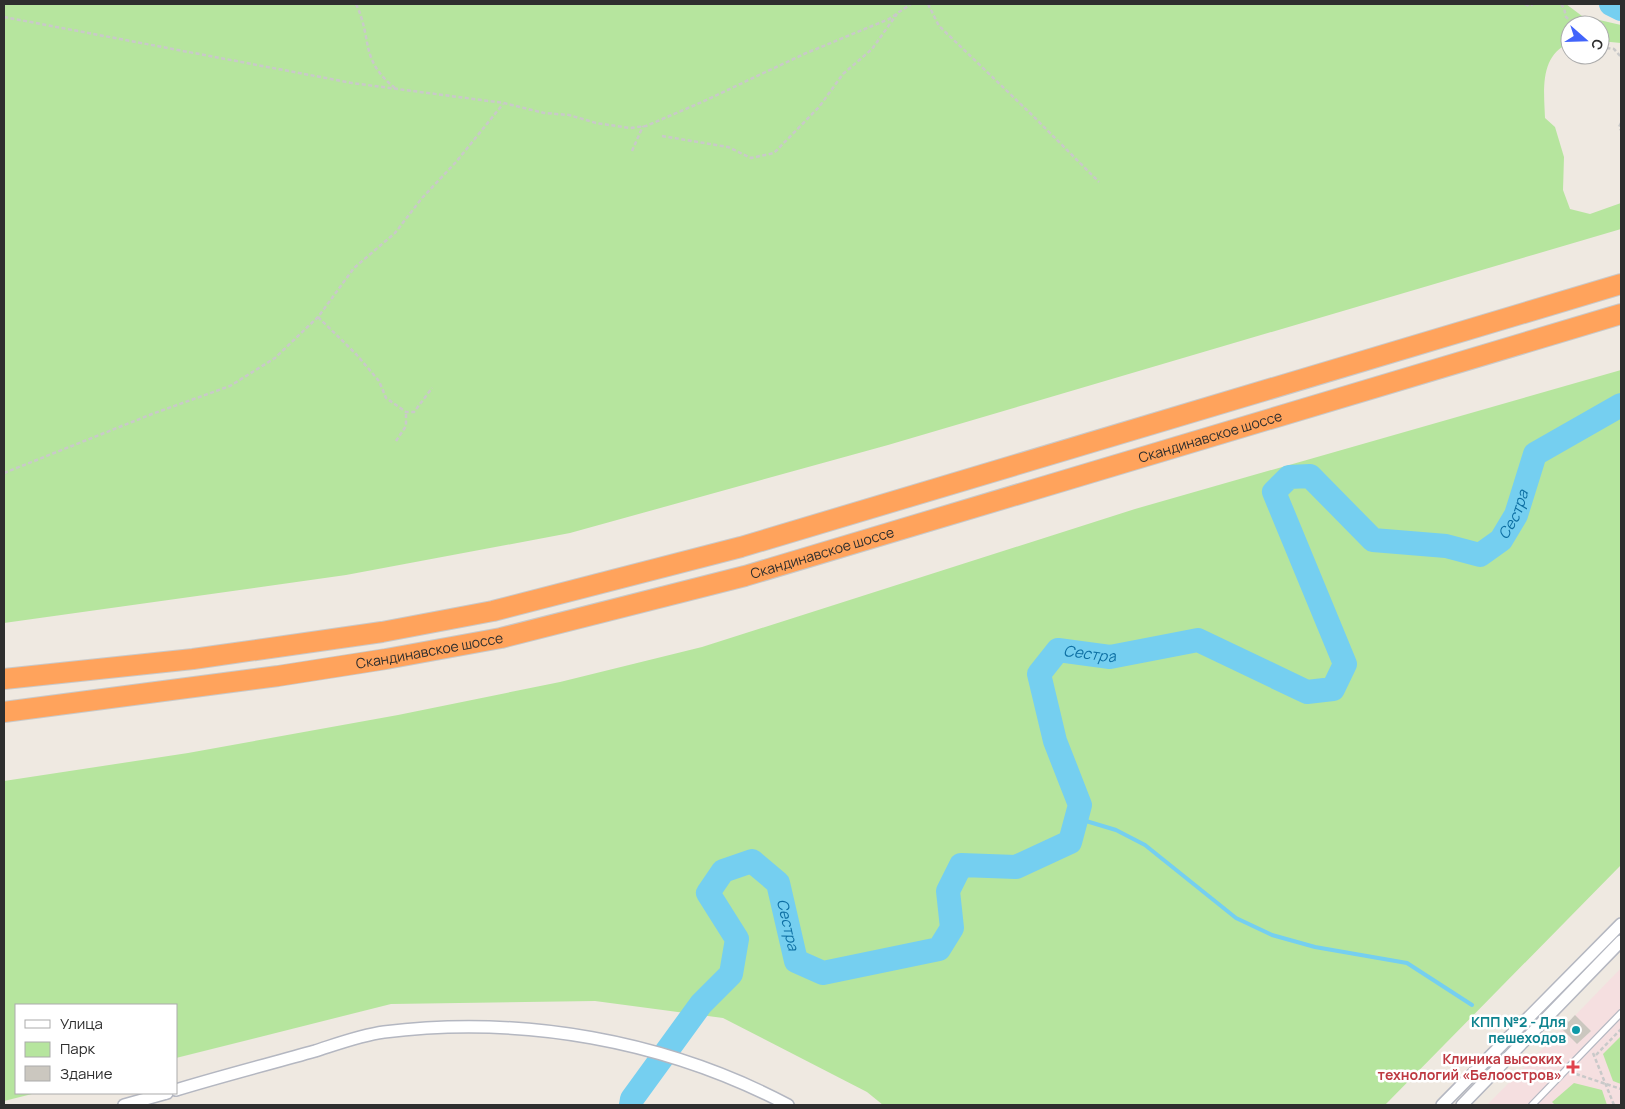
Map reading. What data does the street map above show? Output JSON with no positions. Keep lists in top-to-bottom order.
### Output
{
  "streets": {
    "highway": ["Скандинавское шоссе"]
  },
  "water": ["Сестра"],
  "places": {
    "other": ["КПП №2 - Для пешеходов"],
    "health": ["Клиника высоких технологий «Белоостров»"]
  },
  "legend": ["Улица", "Парк", "Здание"],
  "north": "right"
}
